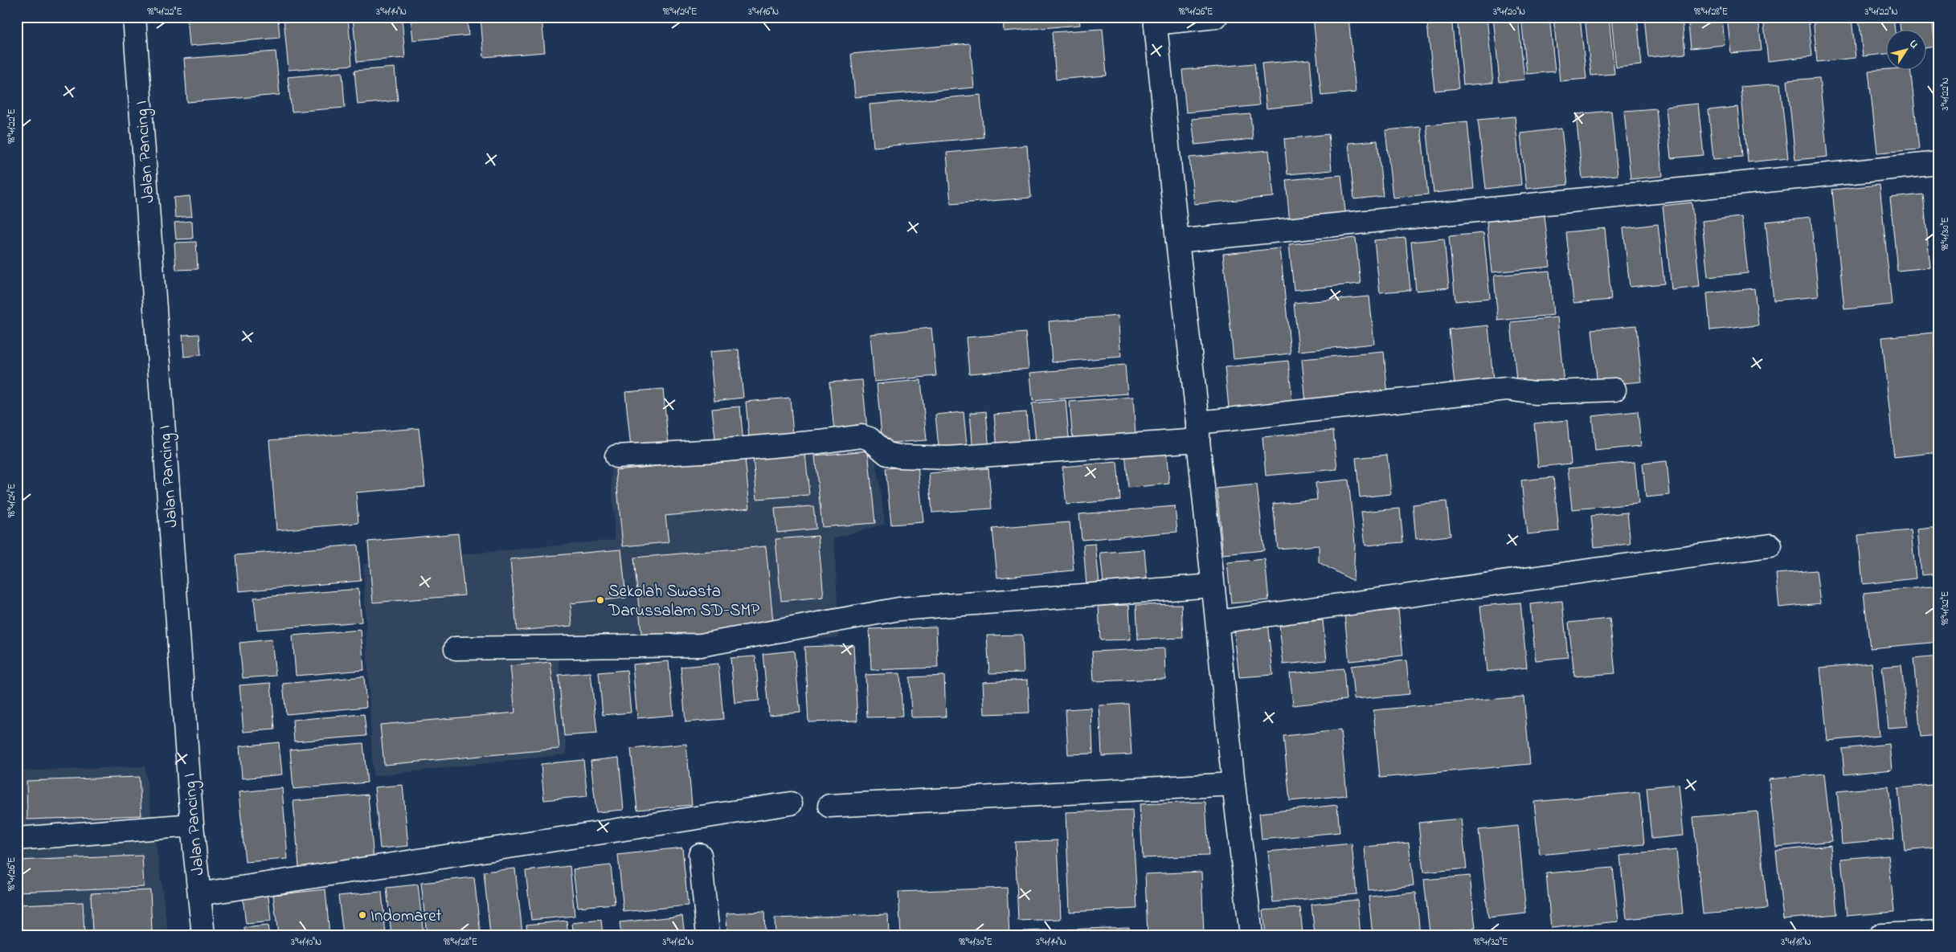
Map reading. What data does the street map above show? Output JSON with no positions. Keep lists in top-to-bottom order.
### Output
{
  "streets": {
    "street": ["Jalan Pancing I"]
  },
  "places": ["Sekolah Swasta Darussalam SD-SMP", "Indomaret"],
  "north": "top right",
  "coordinates": [
    "98°41'22\"E",
    "3°41'14\"N",
    "98°41'24\"E",
    "3°41'16\"N",
    "98°41'26\"E",
    "3°41'20\"N",
    "98°41'28\"E",
    "3°41'22\"N",
    "98°41'30\"E",
    "98°41'32\"E",
    "3°41'10\"N",
    "3°41'12\"N",
    "3°41'18\"N"
  ]
}
